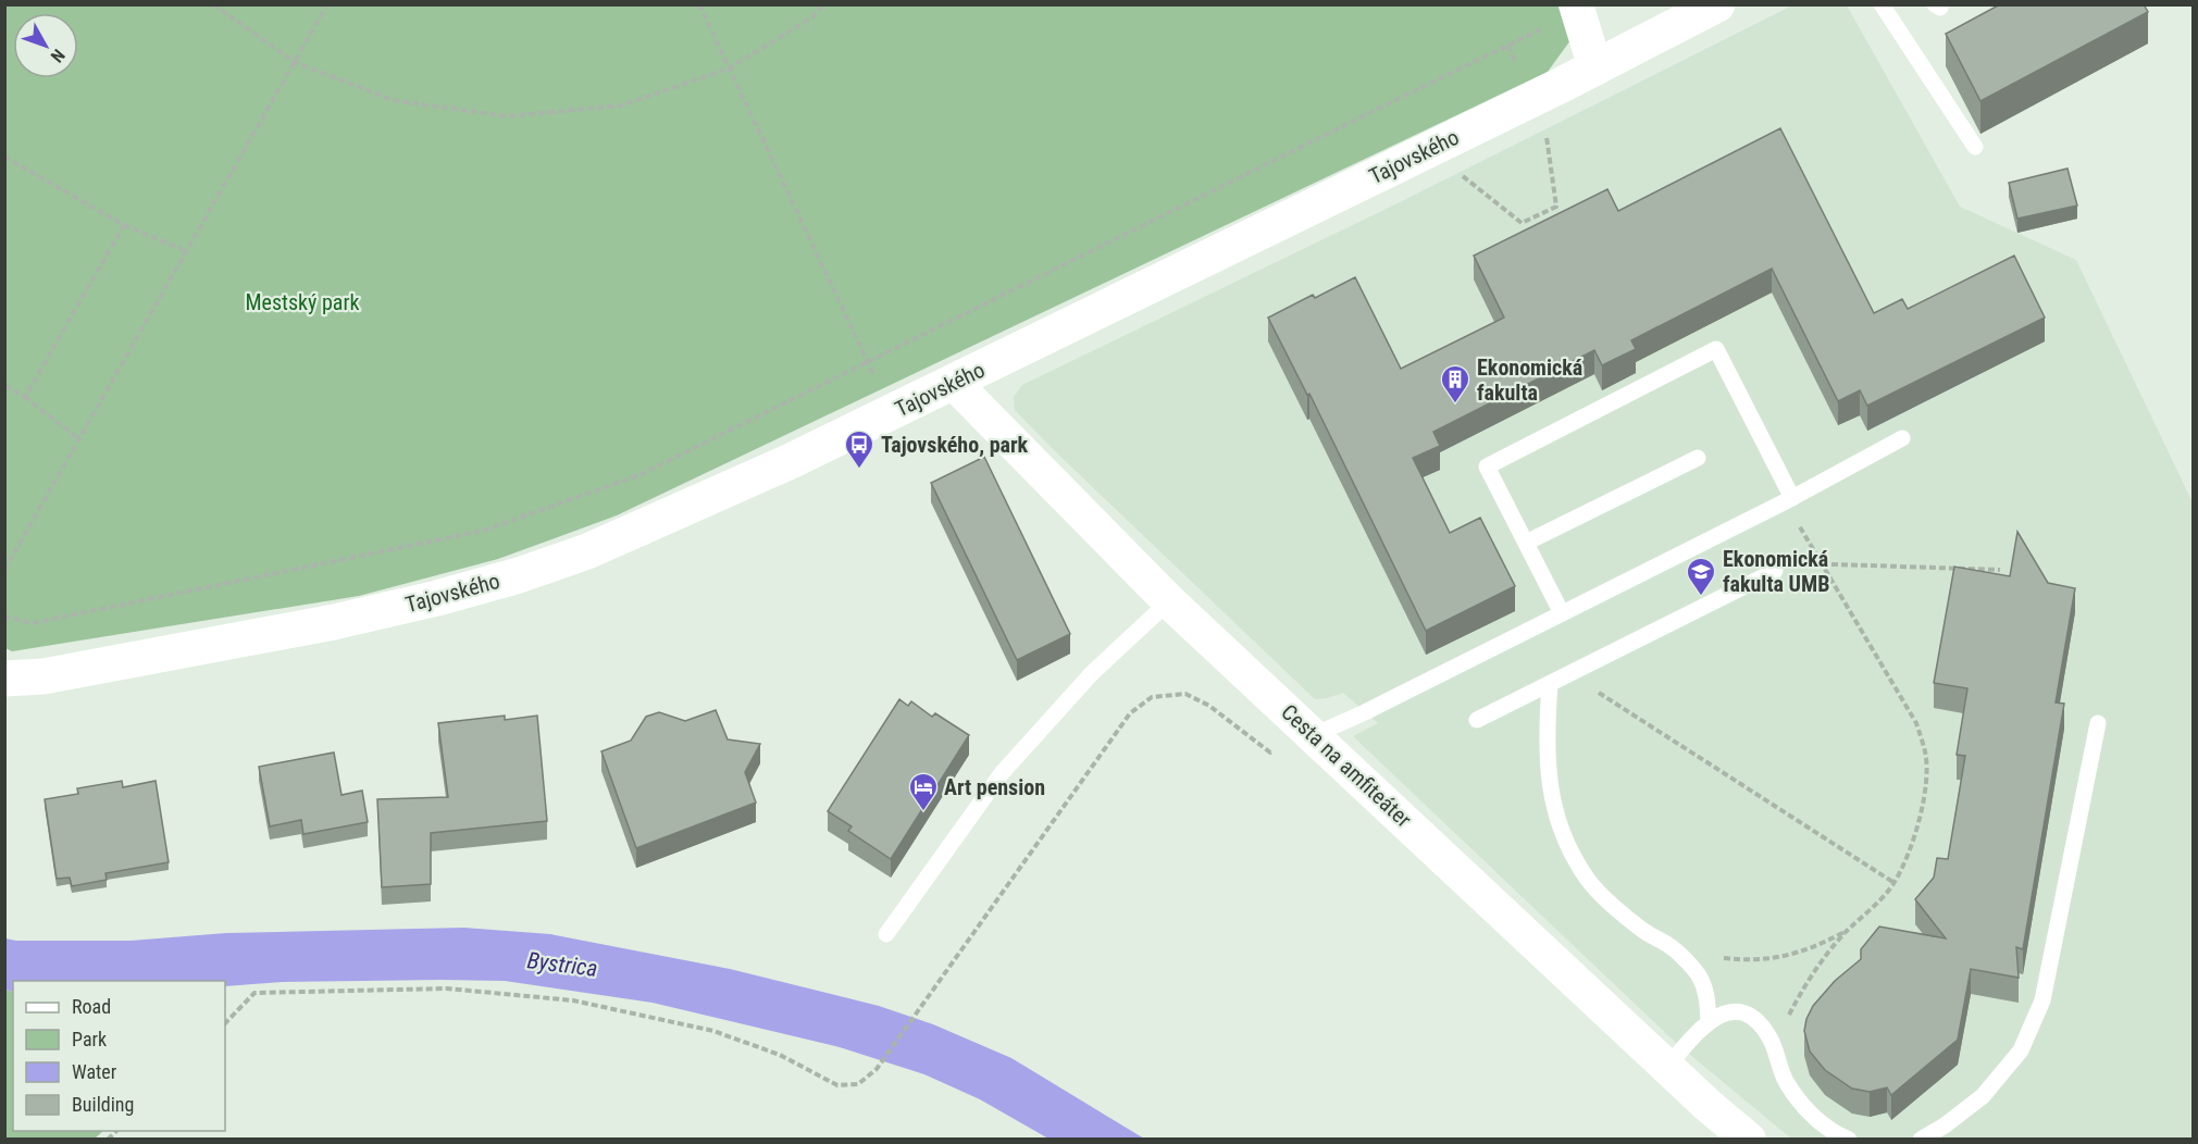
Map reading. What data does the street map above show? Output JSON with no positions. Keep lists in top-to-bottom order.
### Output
{
  "streets": {
    "street": ["Tajovského", "Cesta na amfiteáter"]
  },
  "crossings": [
    ["Tajovského", "Cesta na amfiteáter"]
  ],
  "water": ["Bystrica"],
  "parks": ["Mestský park"],
  "places": {
    "building": ["Ekonomická fakulta"],
    "bus stop": ["Tajovského, park"],
    "school or university": ["Ekonomická fakulta UMB"],
    "hotel": ["Art pension"]
  },
  "legend": [
    "Road",
    "Park",
    "Water",
    "Building"
  ],
  "north": "bottom right"
}
